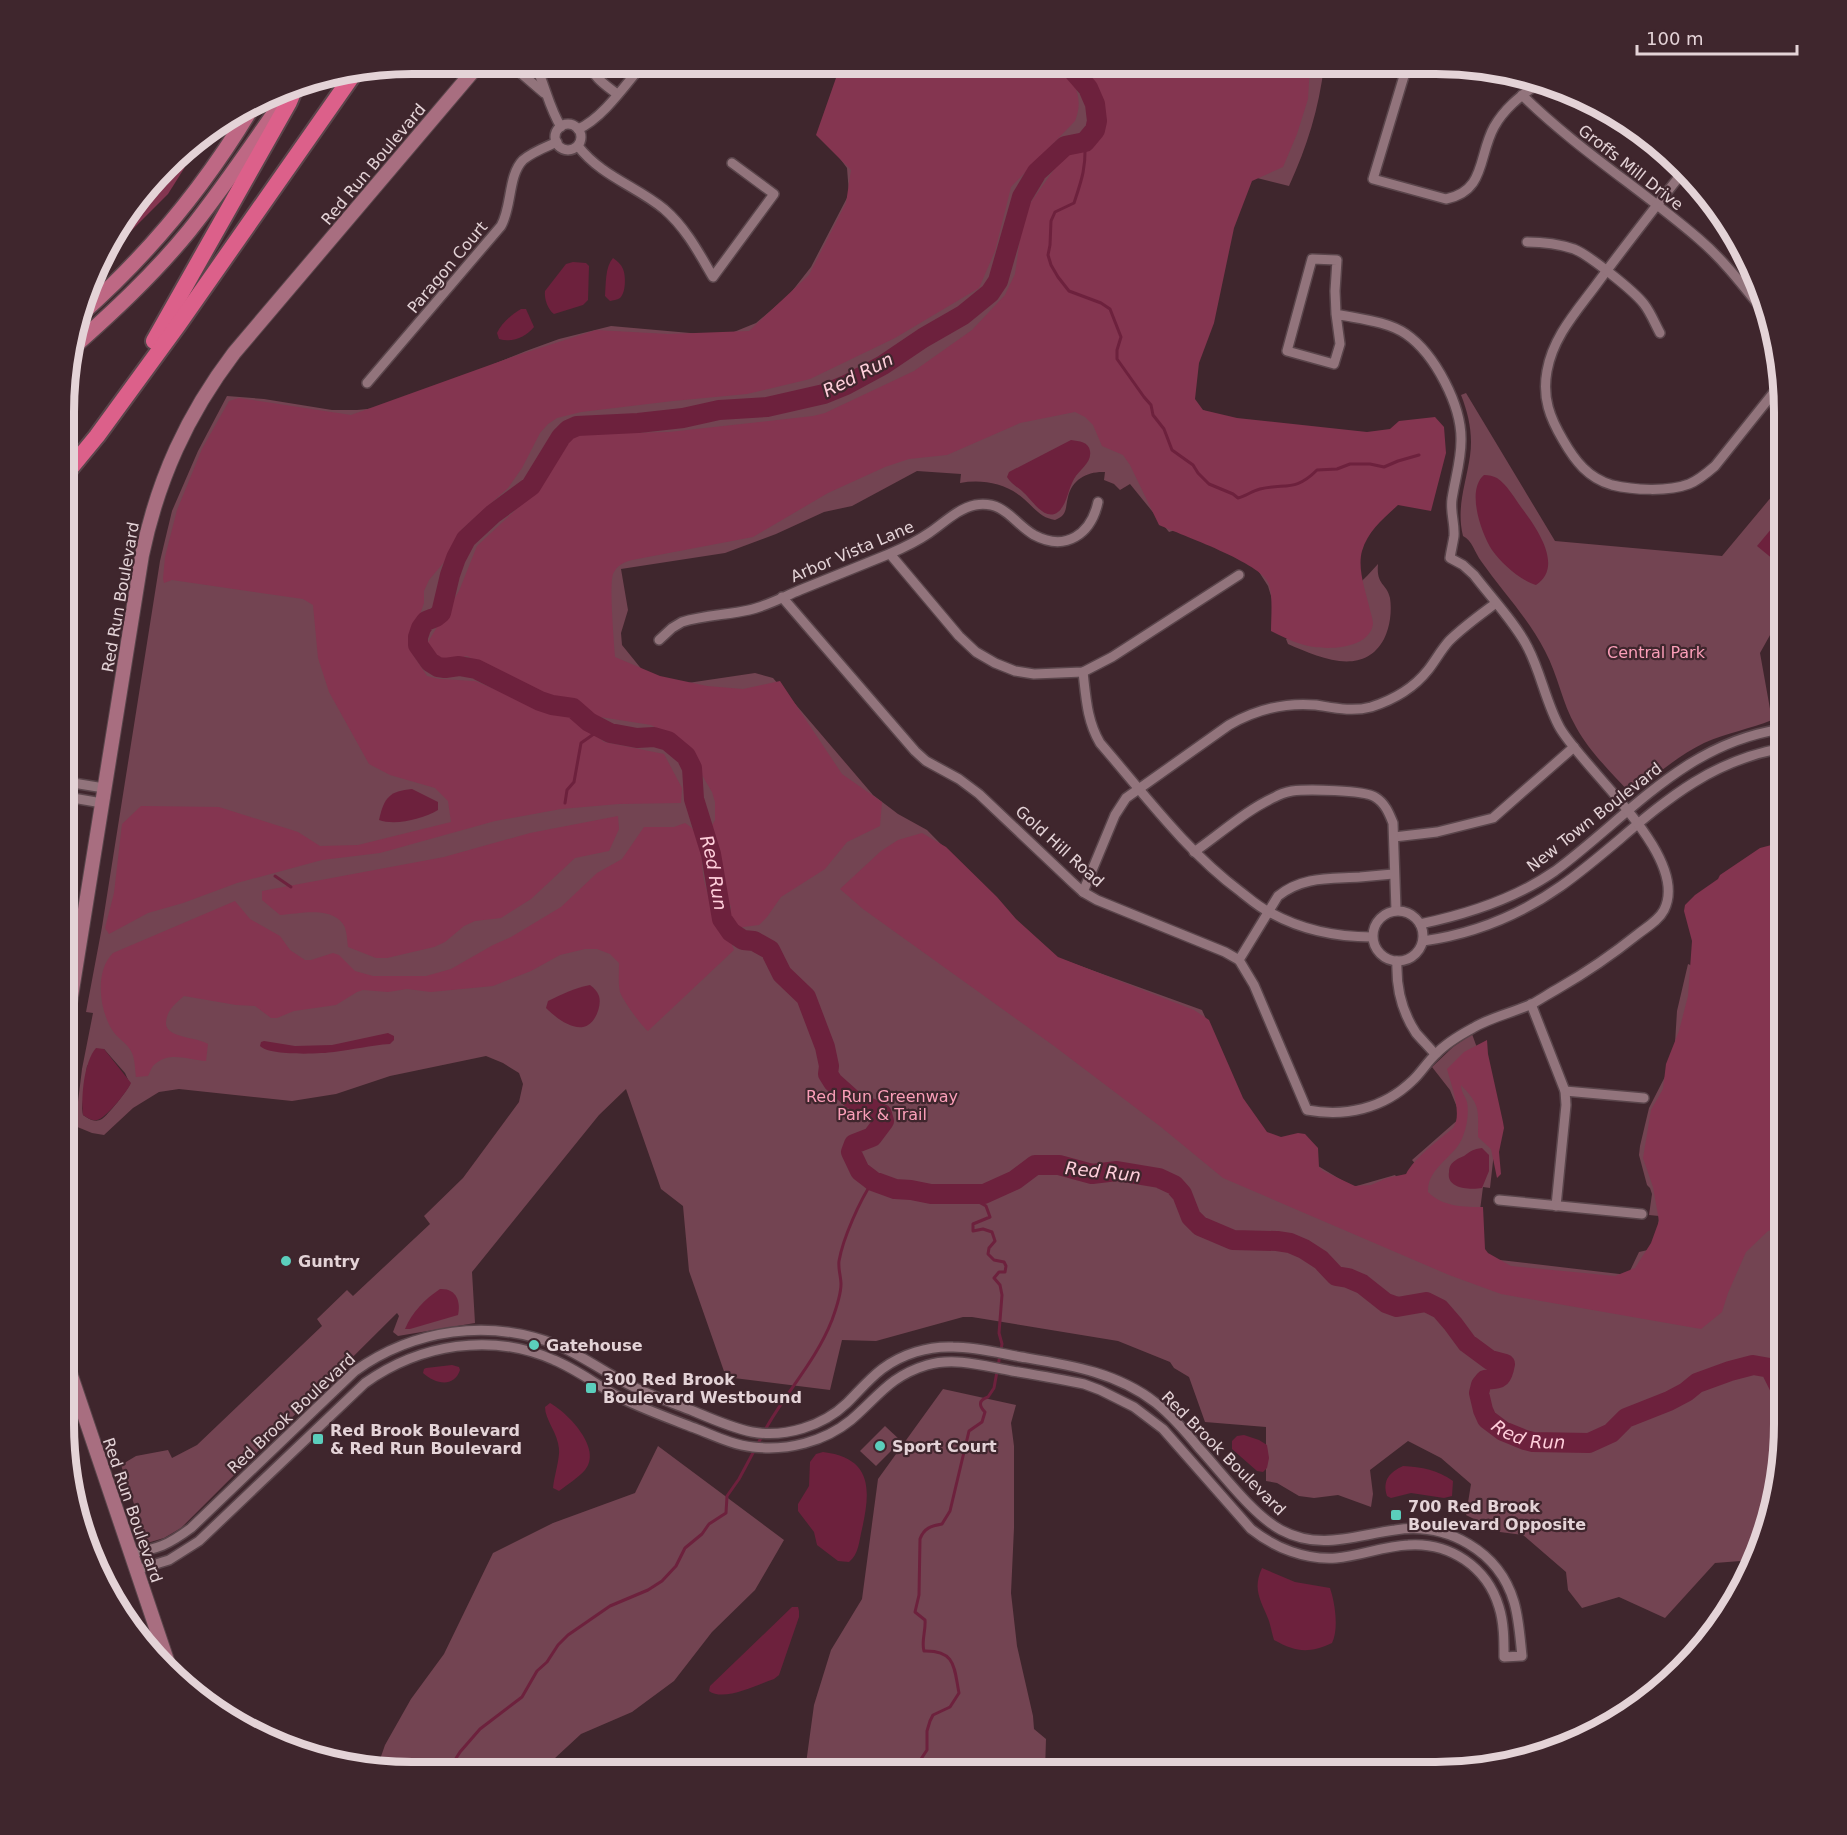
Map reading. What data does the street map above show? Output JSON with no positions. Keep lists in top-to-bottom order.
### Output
{
  "streets": {
    "main road": ["Red Run Boulevard"],
    "street": [
      "Groffs Mill Drive",
      "Paragon Court",
      "Arbor Vista Lane",
      "New Town Boulevard",
      "Gold Hill Road",
      "Red Brook Boulevard"
    ]
  },
  "crossings": [
    ["Red Run Boulevard", "Red Brook Boulevard"],
    ["Arbor Vista Lane", "Gold Hill Road"]
  ],
  "water": ["Red Run"],
  "parks": ["Central Park", "Red Run Greenway Park & Trail"],
  "places": {
    "other": ["Guntry", "Gatehouse", "Sport Court"],
    "transit": ["300 Red Brook Boulevard Westbound", "Red Brook Boulevard & Red Run Boulevard", "700 Red Brook Boulevard Opposite"]
  },
  "scale_bar": "100 m"
}
